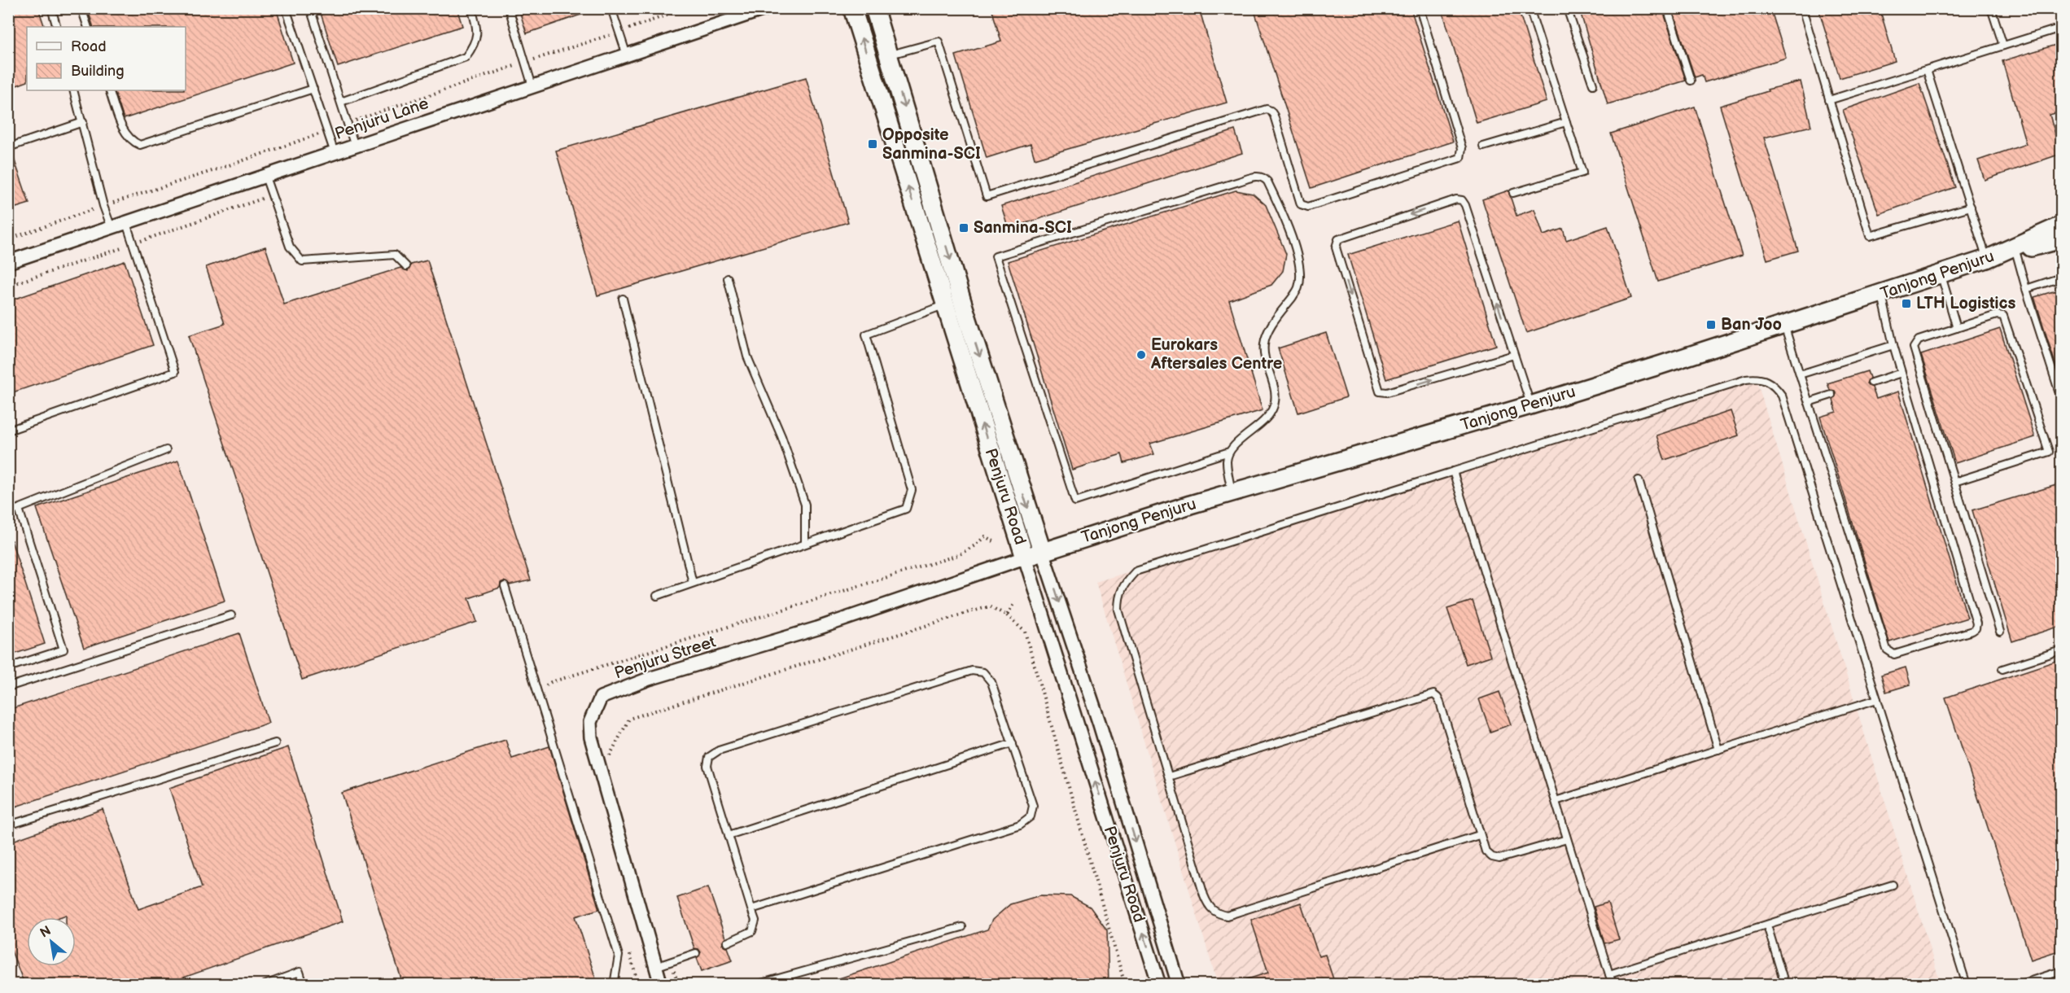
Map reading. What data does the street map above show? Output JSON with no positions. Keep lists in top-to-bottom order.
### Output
{
  "streets": {
    "main road": ["Tanjong Penjuru", "Penjuru Road"],
    "street": ["Penjuru Lane", "Penjuru Street"]
  },
  "crossings": [
    ["Tanjong Penjuru", "Penjuru Road"],
    ["Tanjong Penjuru", "Penjuru Street"],
    ["Penjuru Road", "Penjuru Street"]
  ],
  "places": {
    "transit": [
      "Opposite Sanmina-SCI",
      "Sanmina-SCI",
      "LTH Logistics",
      "Ban Joo"
    ],
    "other": ["Eurokars Aftersales Centre"]
  },
  "legend": ["Road", "Building"],
  "north": "top left"
}
